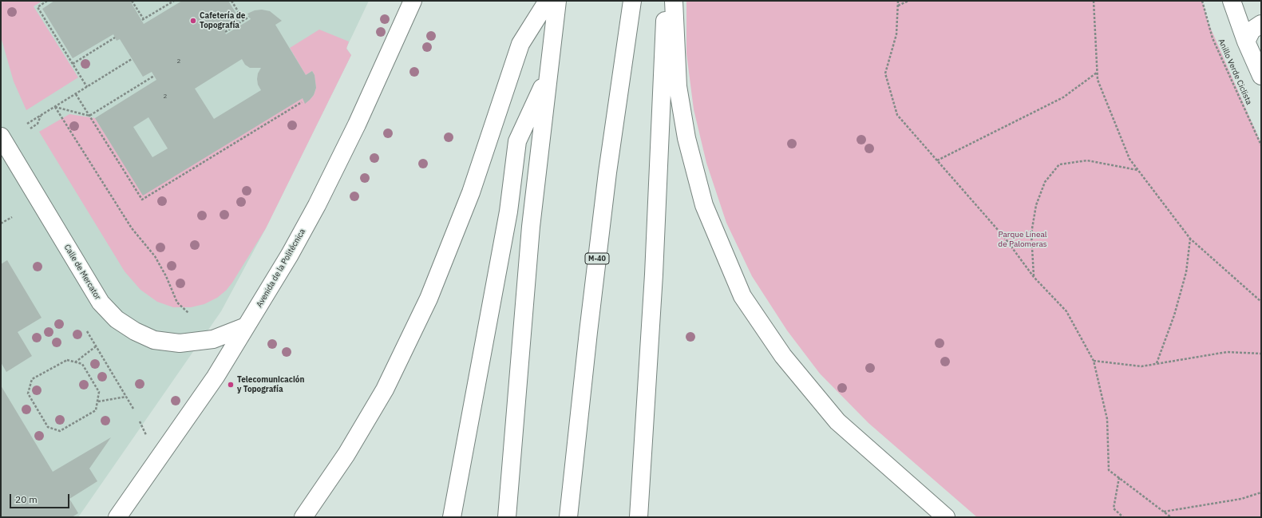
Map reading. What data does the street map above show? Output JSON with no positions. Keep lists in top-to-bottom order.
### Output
{
  "streets": {
    "main road": ["M-40", "Avenida de la Politécnica", "Calle de Mercator"],
    "path": ["Anillo Verde Ciclista"]
  },
  "crossings": [
    ["Avenida de la Politécnica", "Calle de Mercator"]
  ],
  "parks": ["Parque Lineal de Palomeras"],
  "places": ["Cafetería de Topografía", "Telecomunicación y Topografía"],
  "house_numbers": ["2", "2"],
  "scale_bar": "20 m"
}
